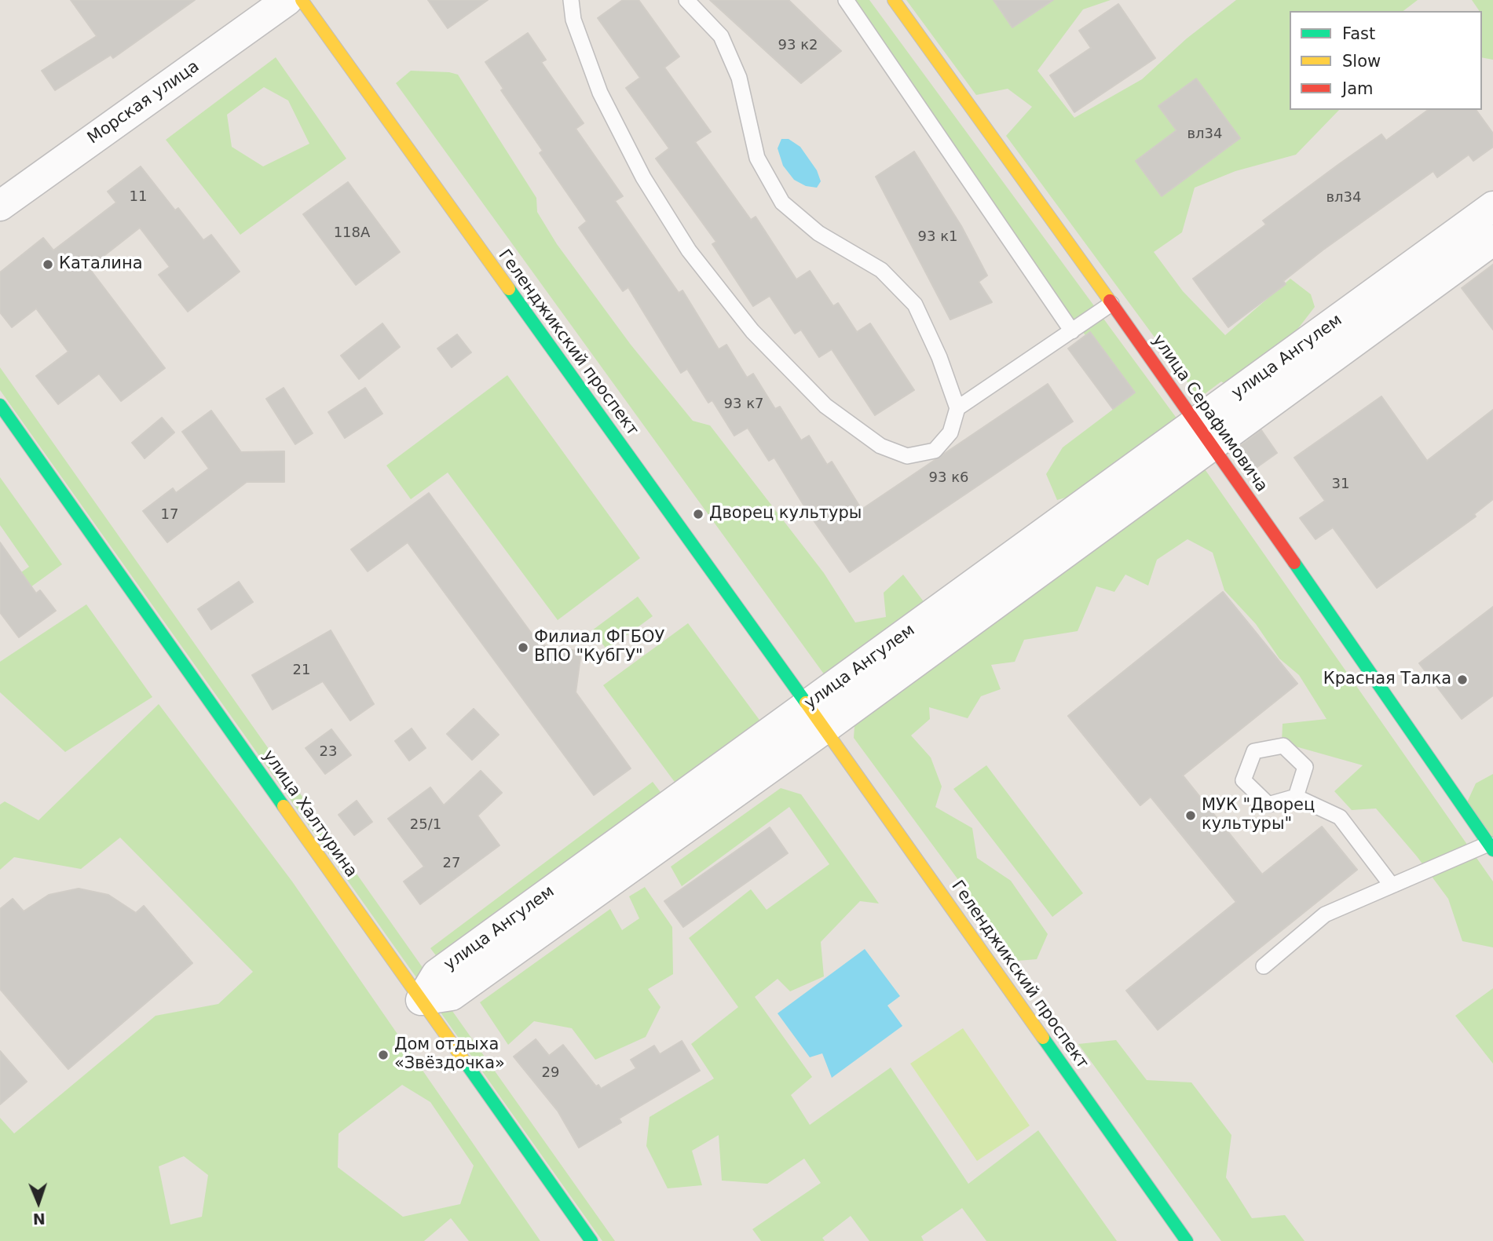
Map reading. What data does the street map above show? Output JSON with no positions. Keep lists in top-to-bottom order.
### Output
{
  "streets": {
    "street": [
      "Морская улица",
      "Геленджикский проспект",
      "улица Ангулем",
      "улица Серафимовича",
      "улица Халтурина"
    ]
  },
  "crossings": [
    ["Геленджикский проспект", "улица Ангулем"],
    ["улица Ангулем", "улица Серафимовича"],
    ["улица Ангулем", "улица Халтурина"]
  ],
  "places": [
    "Каталина",
    "Дворец культуры",
    "Филиал ФГБОУ ВПО \"КубГУ\"",
    "Красная Талка",
    "МУК \"Дворец культуры\"",
    "Дом отдыха «Звёздочка»"
  ],
  "house_numbers": [
    "93 к2",
    "вл34",
    "11",
    "вл34",
    "118А",
    "93 к1",
    "93 к7",
    "93 к6",
    "31",
    "17",
    "21",
    "23",
    "25/1",
    "27",
    "29"
  ],
  "legend": ["Fast", "Slow", "Jam"],
  "north": "bottom"
}
